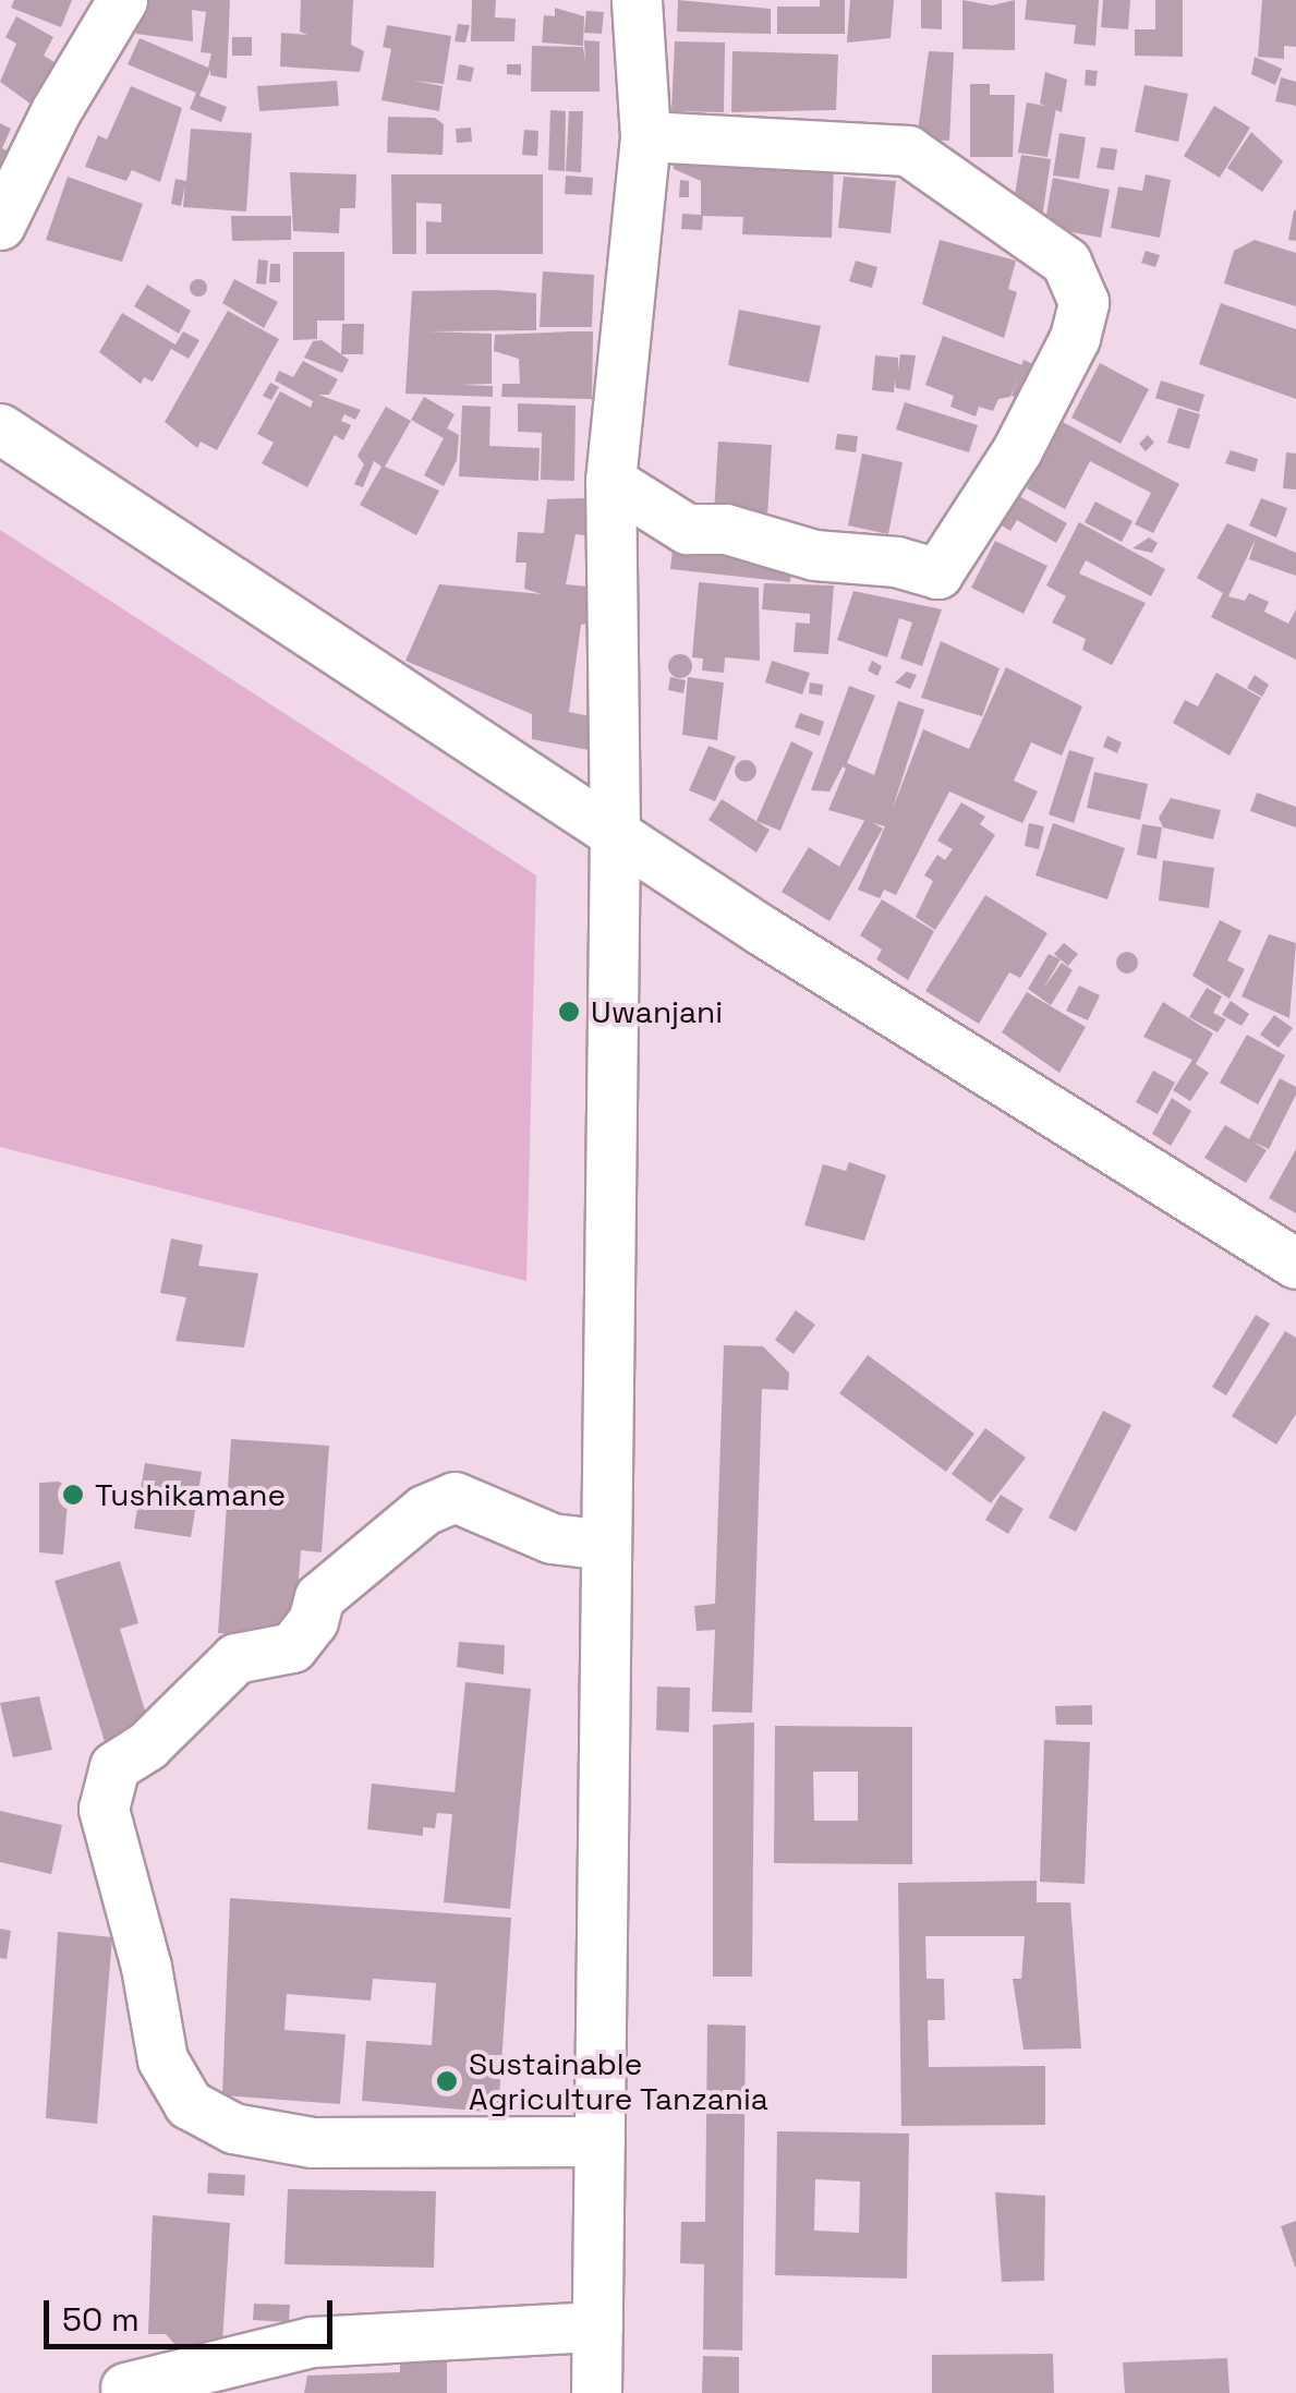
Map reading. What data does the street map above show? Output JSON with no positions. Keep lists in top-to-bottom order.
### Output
{
  "places": ["Uwanjani", "Tushikamane", "Sustainable Agriculture Tanzania"],
  "scale_bar": "50 m"
}
